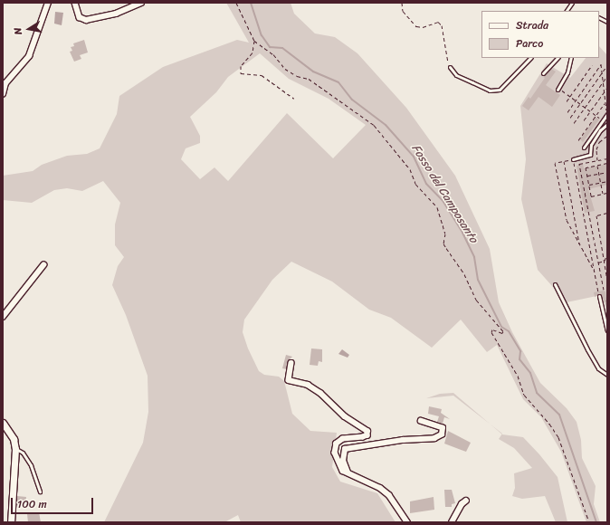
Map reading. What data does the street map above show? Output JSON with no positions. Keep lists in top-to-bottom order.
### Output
{
  "water": ["Fosso del Camposanto"],
  "legend": ["Strada", "Parco"],
  "scale_bar": "100 m",
  "north": "left"
}
